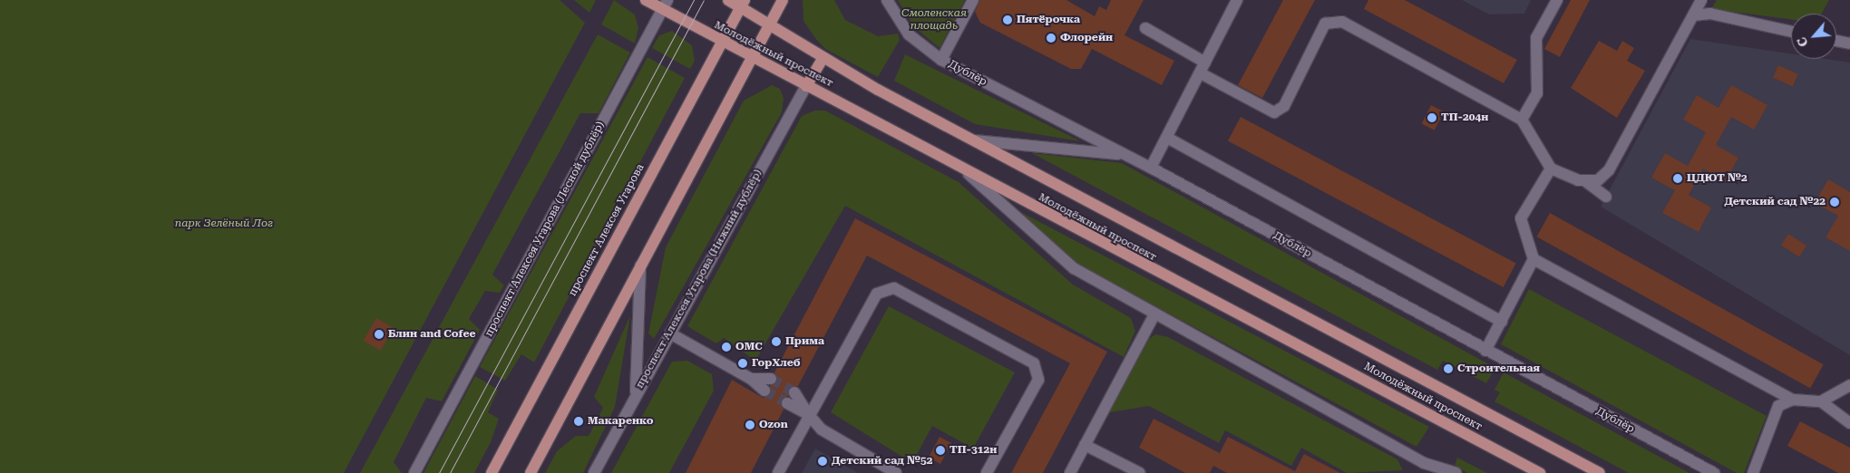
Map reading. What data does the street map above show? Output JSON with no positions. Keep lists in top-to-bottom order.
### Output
{
  "streets": {
    "main road": ["Молодёжный проспект", "проспект Алексея Угарова"],
    "street": ["Дублёр", "проспект Алексея Угарова (Лесной дублёр)", "проспект Алексея Угарова (Нижний дублёр)"]
  },
  "crossings": [
    ["Молодёжный проспект", "Дублёр"],
    ["Молодёжный проспект", "проспект Алексея Угарова (Лесной дублёр)"],
    ["Молодёжный проспект", "проспект Алексея Угарова"],
    ["Молодёжный проспект", "проспект Алексея Угарова (Нижний дублёр)"]
  ],
  "parks": ["Смоленская площадь", "парк Зелёный Лог"],
  "places": [
    "Пятёрочка",
    "Флорейн",
    "ТП-204н",
    "ЦДЮТ №2",
    "Детский сад №22",
    "Блин and Cofee",
    "Прима",
    "ОМС",
    "ГорХлеб",
    "Строительная",
    "Макаренко",
    "Ozon",
    "ТП-312н",
    "Детский сад №52"
  ],
  "north": "bottom left"
}
